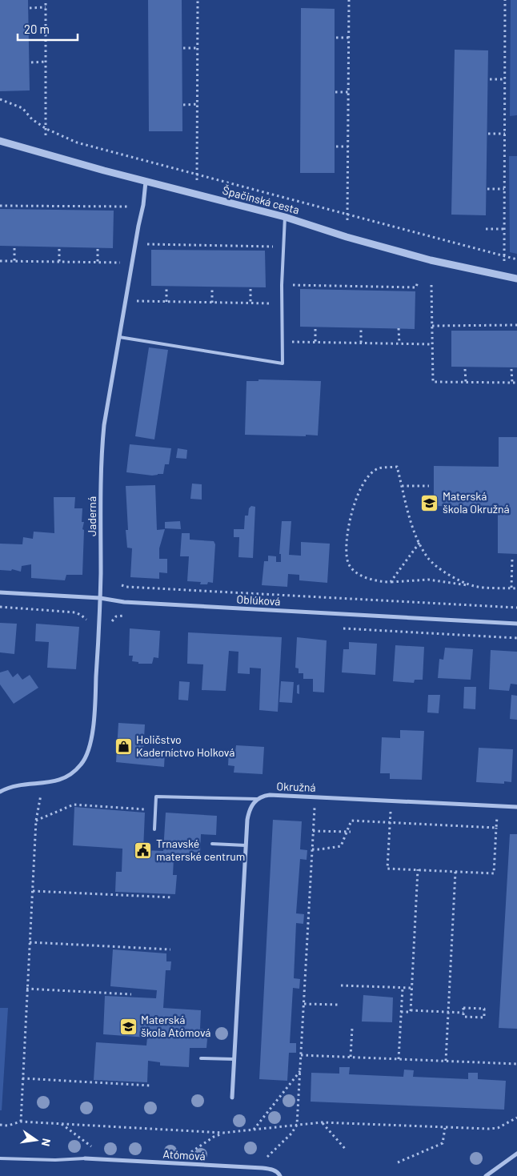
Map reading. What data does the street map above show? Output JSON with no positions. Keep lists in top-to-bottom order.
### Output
{
  "streets": {
    "street": [
      "Špačinská cesta",
      "Jaderná",
      "Oblúková",
      "Okružná",
      "Atómová"
    ]
  },
  "crossings": [
    ["Špačinská cesta", "Jaderná"],
    ["Jaderná", "Oblúková"]
  ],
  "places": {
    "school or university": ["Materská škola Okružná", "Materská škola Atómová"],
    "shop": ["Holičstvo Kaderníctvo Holková"],
    "public building": ["Trnavské materské centrum"]
  },
  "scale_bar": "20 m",
  "north": "right"
}
